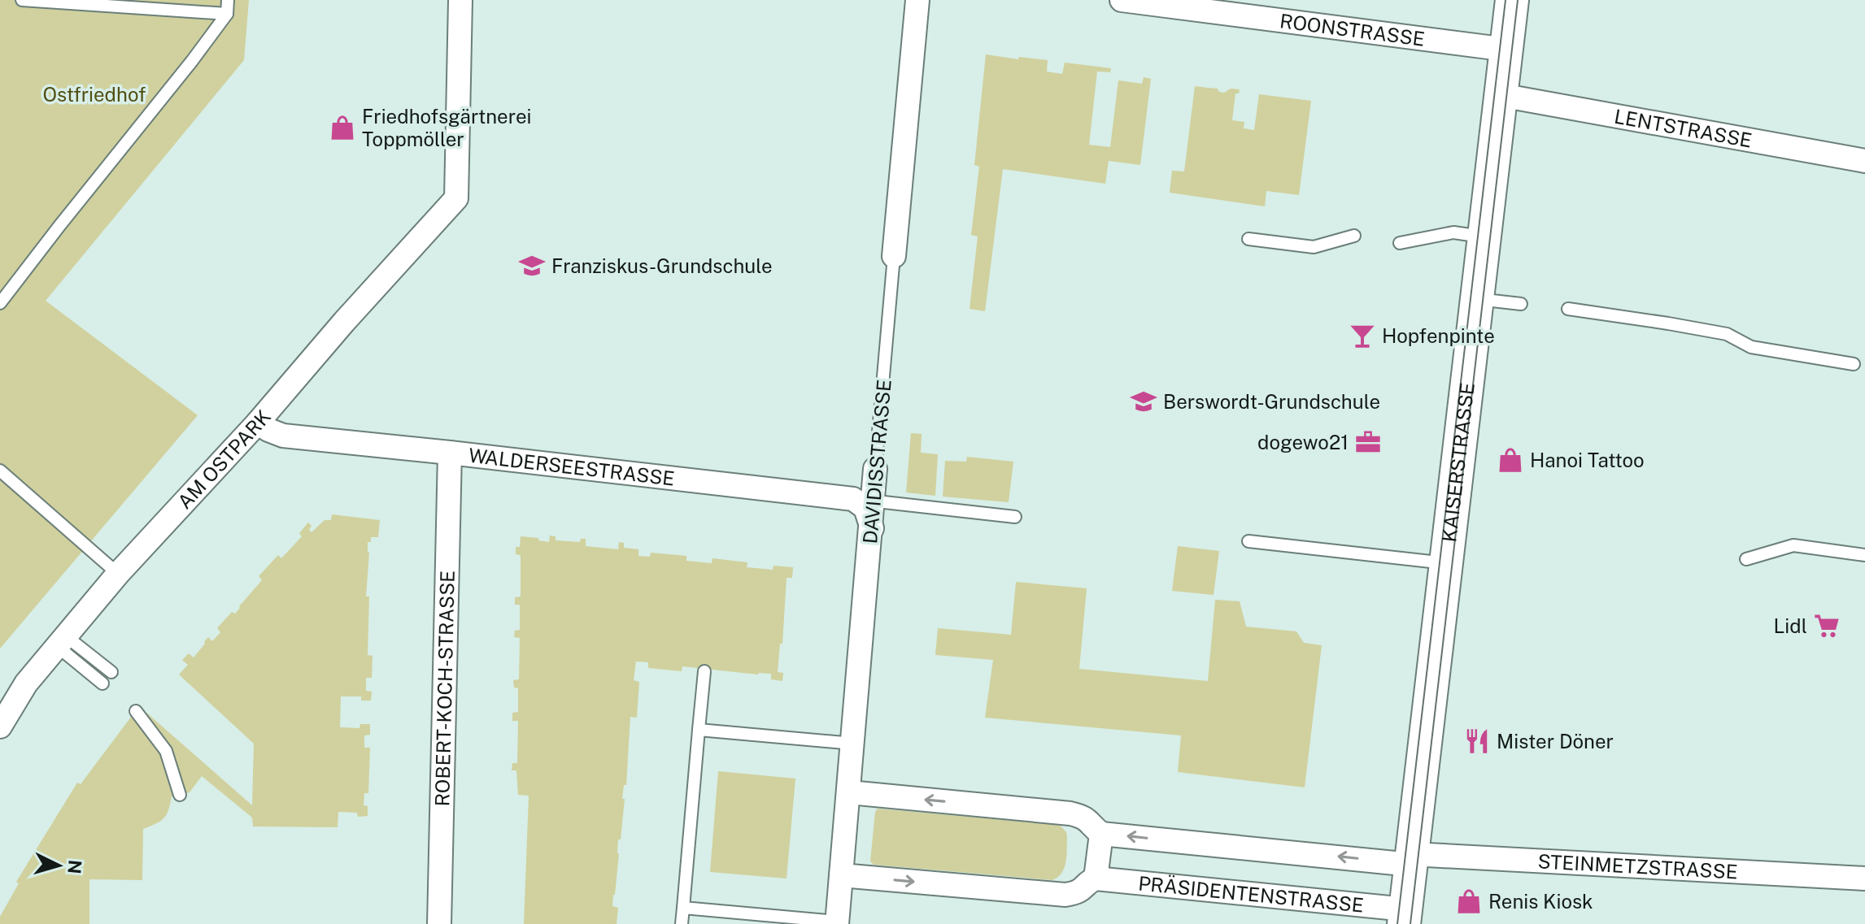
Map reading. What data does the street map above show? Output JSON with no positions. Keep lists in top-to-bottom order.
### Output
{
  "streets": {
    "main road": ["KAISERSTRASSE"],
    "street": [
      "ROONSTRASSE",
      "LENTSTRASSE",
      "AM OSTPARK",
      "DAVIDISSTRASSE",
      "WALDERSEESTRASSE",
      "ROBERT-KOCH-STRASSE",
      "STEINMETZSTRASSE",
      "PRÄSIDENTENSTRASSE"
    ]
  },
  "crossings": [
    ["ROONSTRASSE", "KAISERSTRASSE"],
    ["LENTSTRASSE", "KAISERSTRASSE"],
    ["AM OSTPARK", "WALDERSEESTRASSE"],
    ["DAVIDISSTRASSE", "WALDERSEESTRASSE"],
    ["KAISERSTRASSE", "STEINMETZSTRASSE"],
    ["KAISERSTRASSE", "PRÄSIDENTENSTRASSE"],
    ["WALDERSEESTRASSE", "ROBERT-KOCH-STRASSE"]
  ],
  "parks": ["Ostfriedhof"],
  "places": {
    "shop": ["Friedhofsgärtnerei Toppmöller", "Hanoi Tattoo", "Renis Kiosk"],
    "school or university": ["Franziskus-Grundschule", "Berswordt-Grundschule"],
    "bar": ["Hopfenpinte"],
    "office": ["dogewo21"],
    "supermarket": ["Lidl"],
    "restaurant": ["Mister Döner"]
  },
  "north": "right"
}
